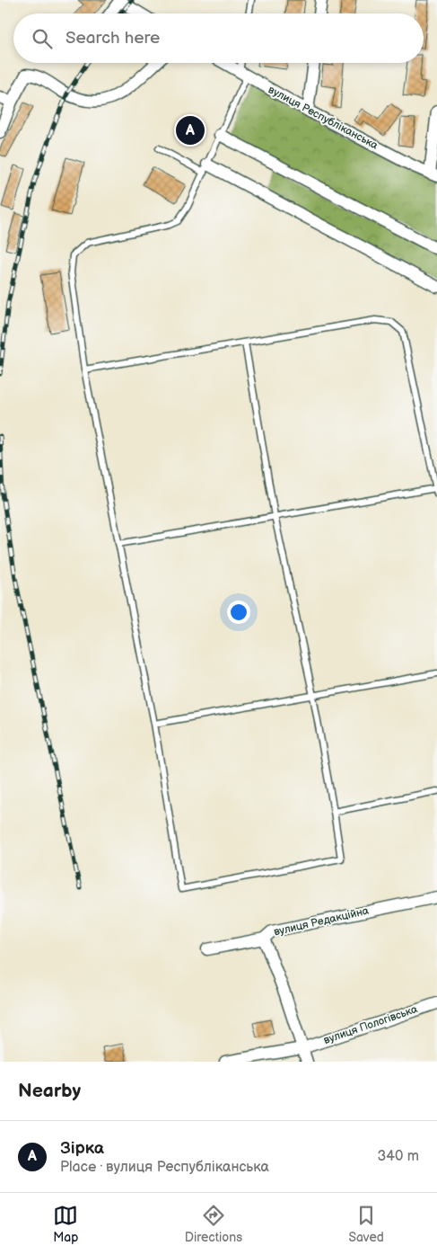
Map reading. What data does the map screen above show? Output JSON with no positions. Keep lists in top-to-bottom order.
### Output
{
  "streets": {
    "street": ["вулиця Республіканська", "вулиця Редакційна", "вулиця Пологівська"]
  },
  "page": {
    "search": "Search here",
    "pins": "A",
    "heading": "Nearby",
    "list": [
      {
        "mark": "A",
        "name": "Зірка",
        "note": "Place · вулиця Республіканська",
        "value": "340 m"
      }
    ],
    "nav": ["Map", "Directions", "Saved"]
  }
}
